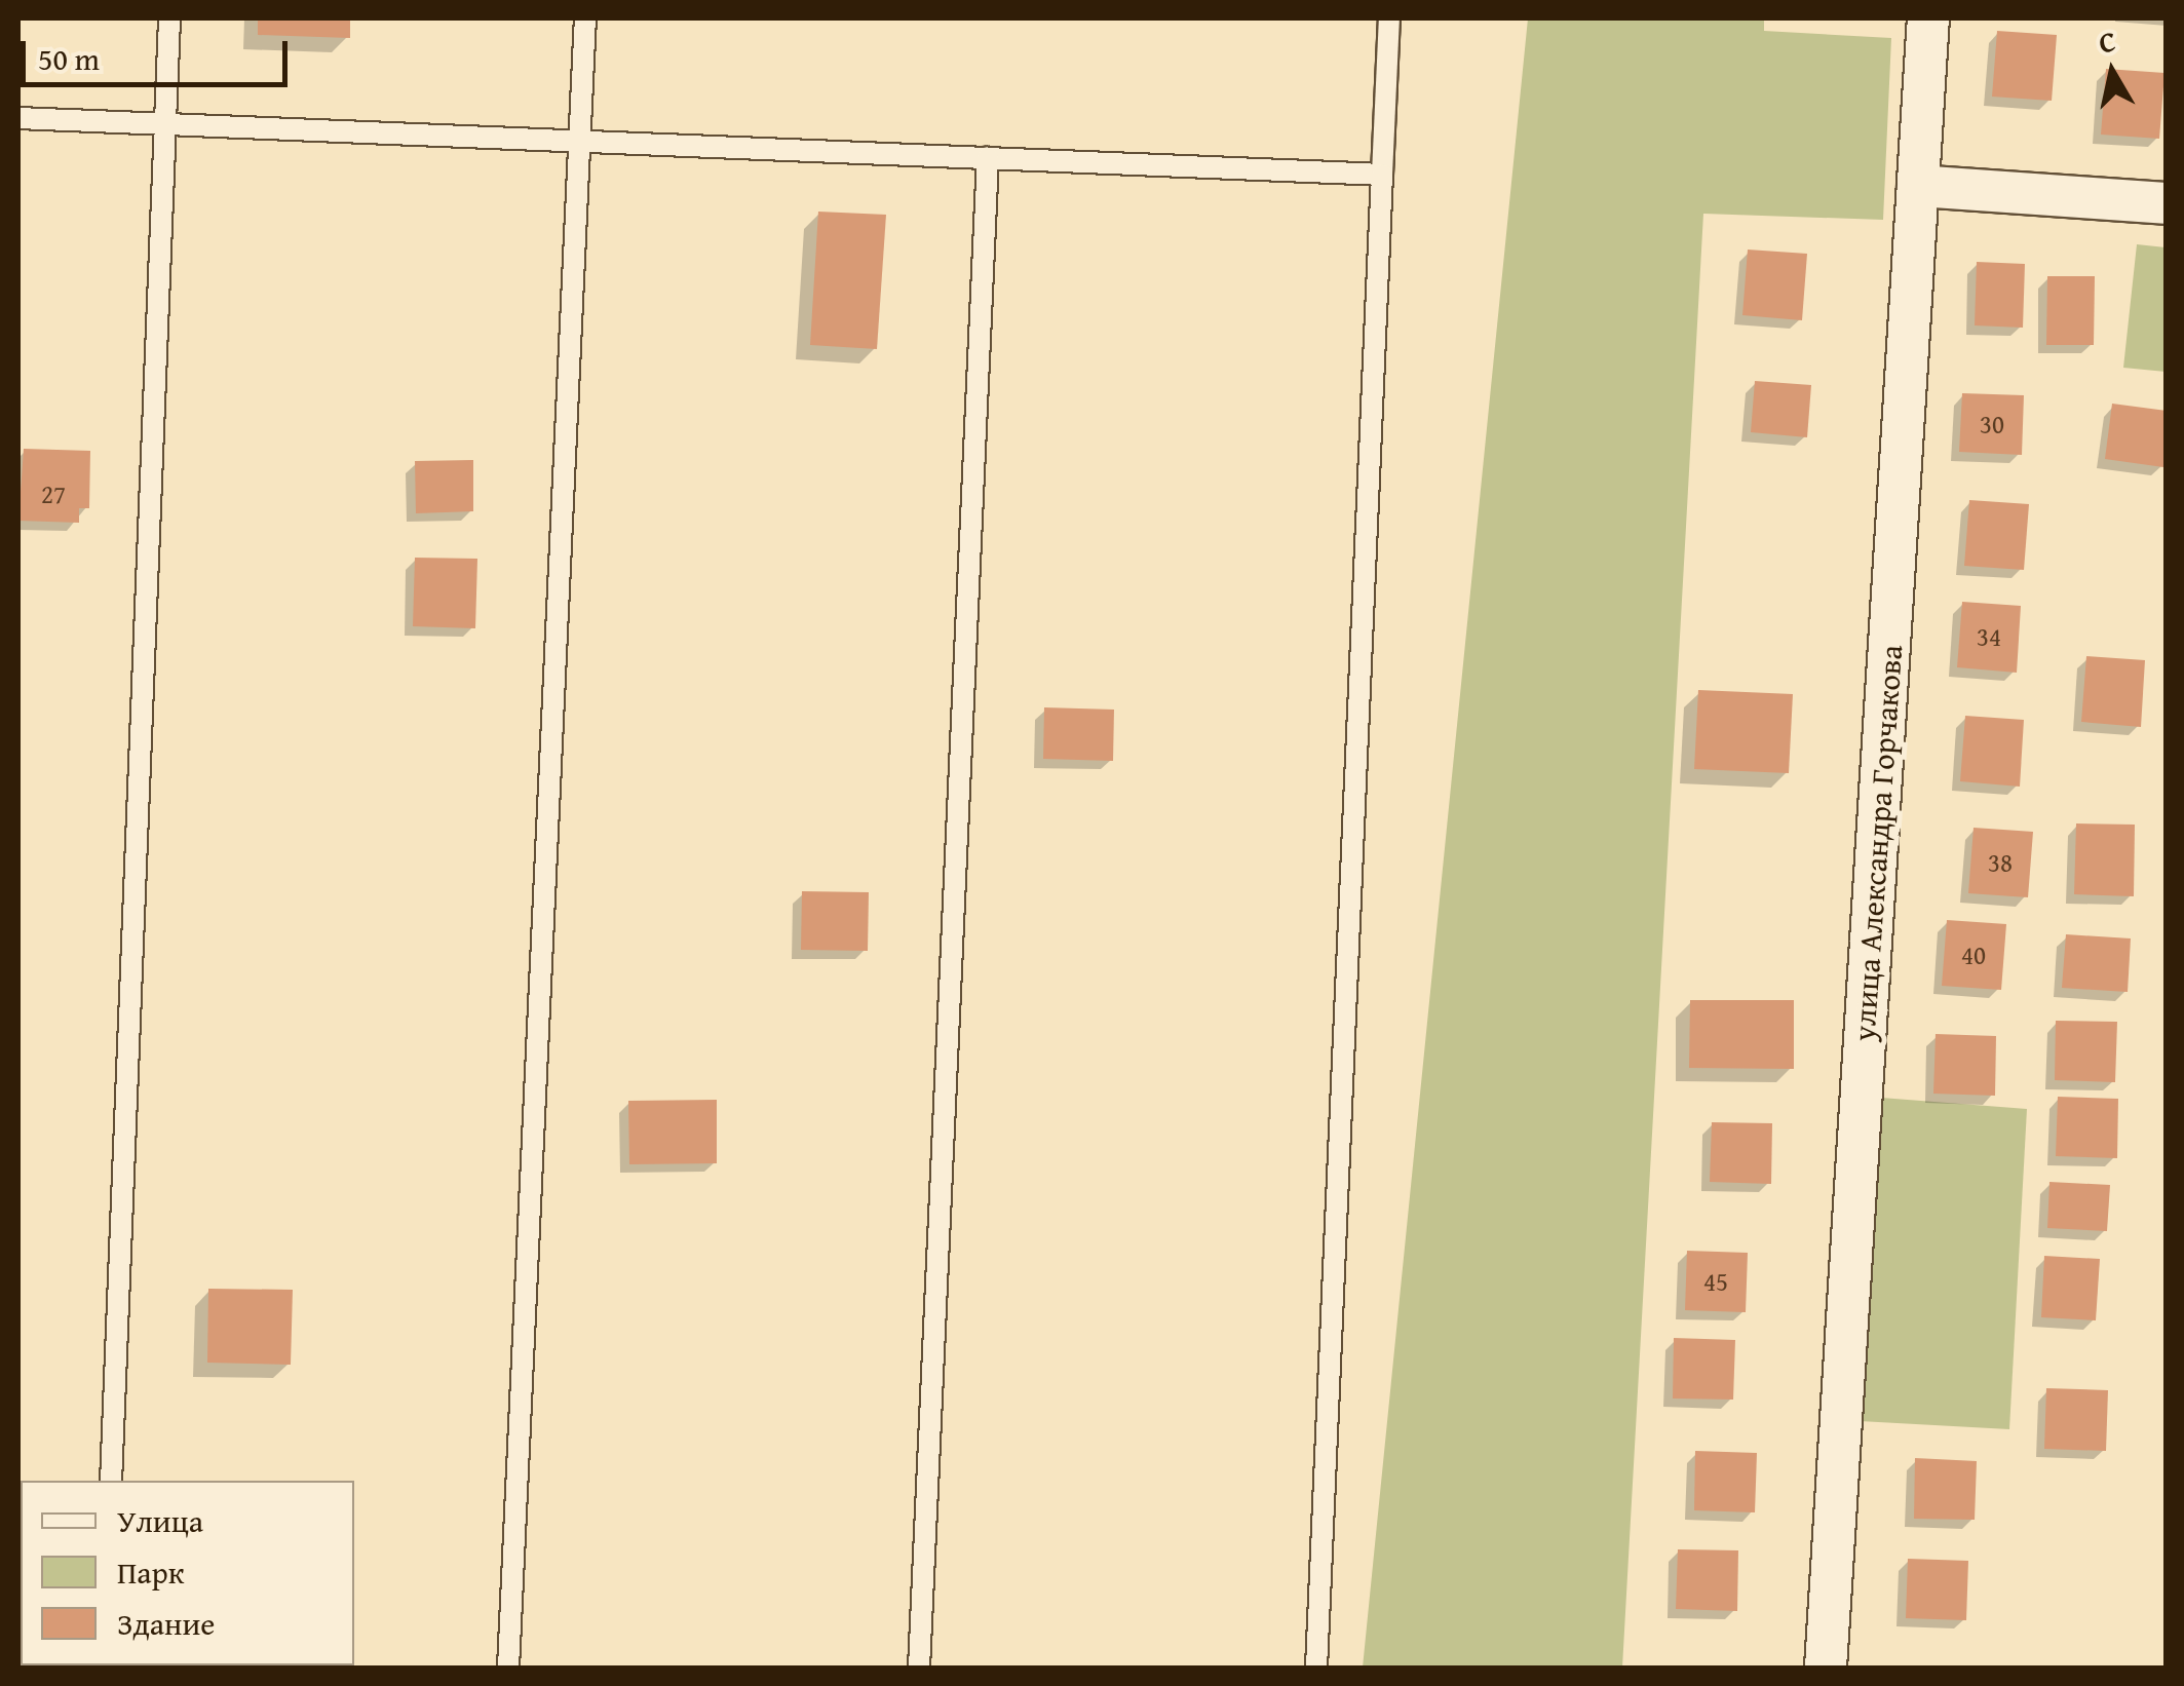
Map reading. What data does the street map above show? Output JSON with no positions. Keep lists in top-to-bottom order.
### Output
{
  "streets": {
    "street": ["улица Александра Горчакова"]
  },
  "house_numbers": [
    "30",
    "27",
    "34",
    "38",
    "40",
    "45"
  ],
  "legend": ["Улица", "Парк", "Здание"],
  "scale_bar": "50 m",
  "north": "top"
}
